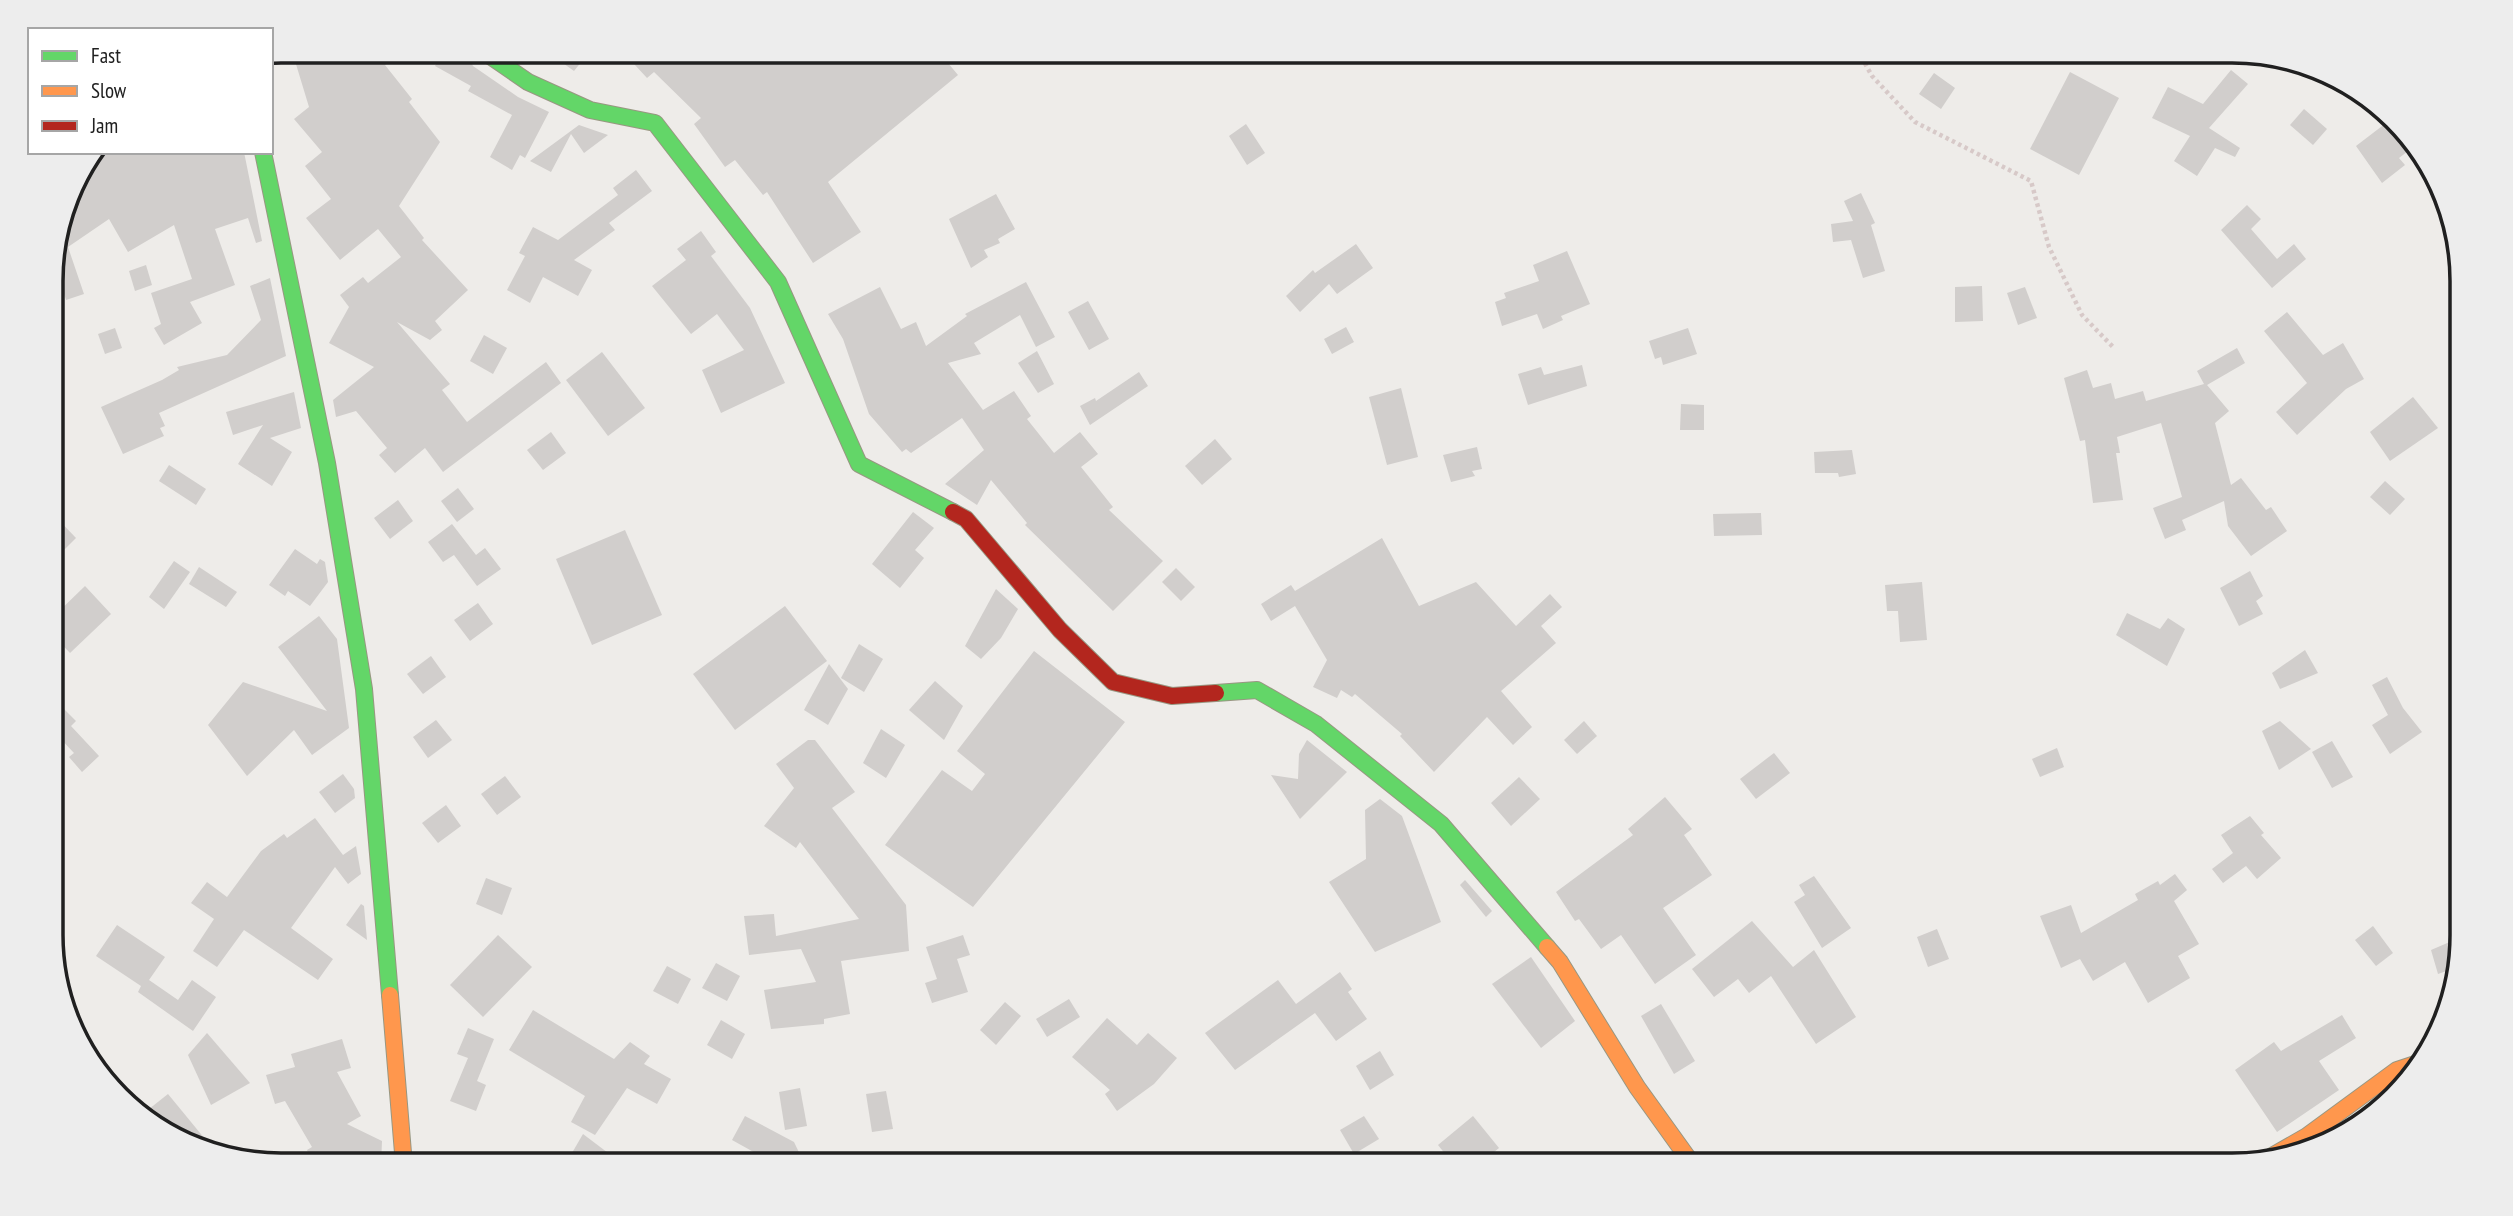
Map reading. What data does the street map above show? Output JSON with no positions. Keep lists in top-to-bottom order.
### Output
{
  "legend": ["Fast", "Slow", "Jam"]
}
